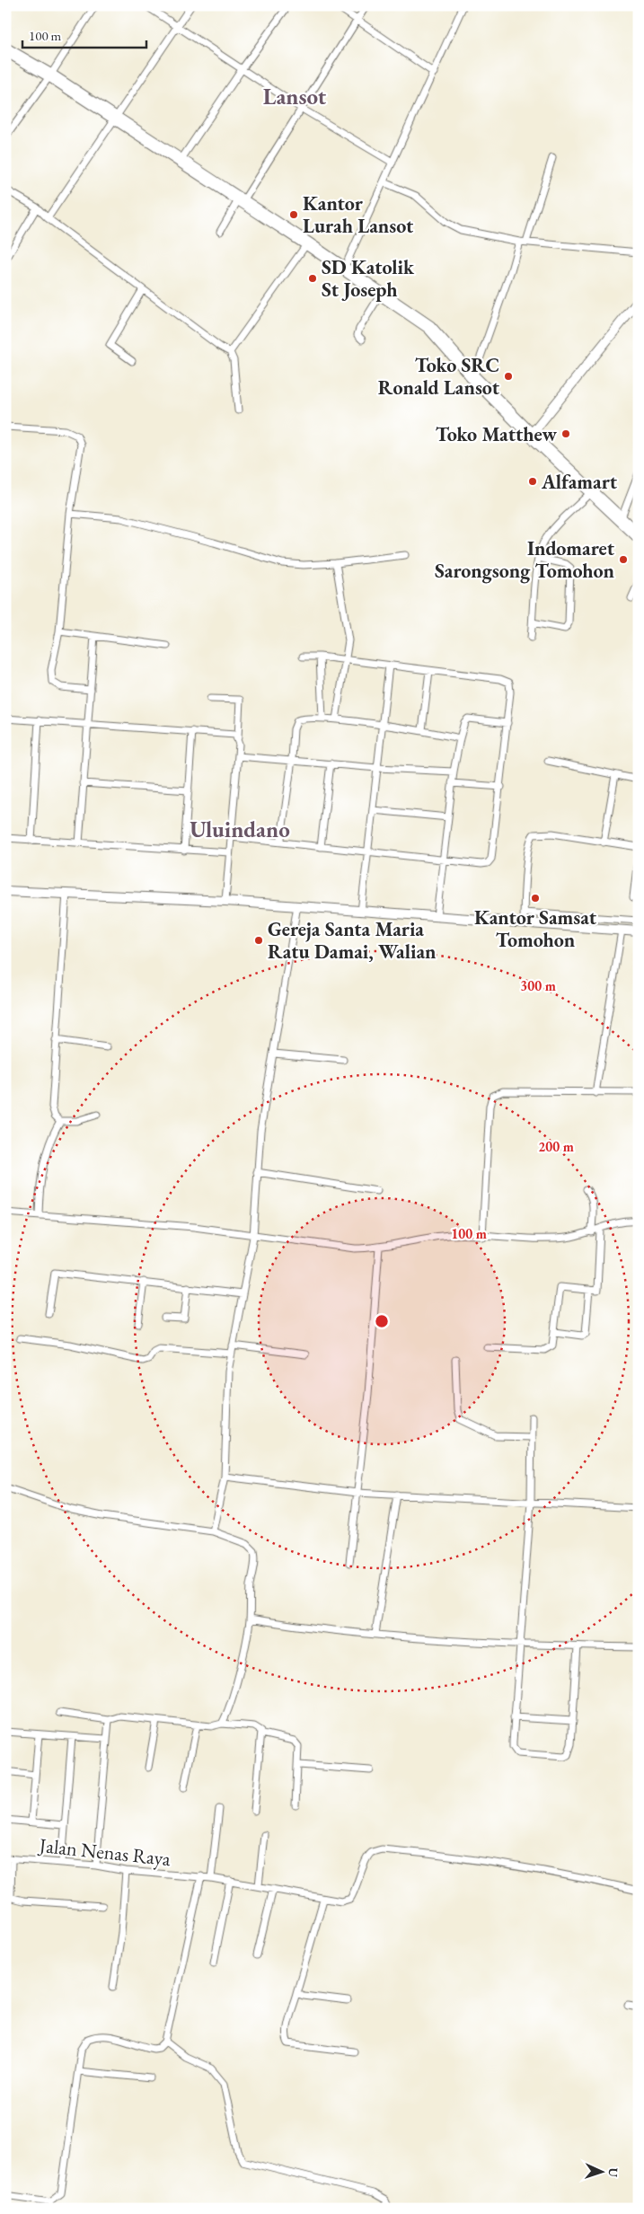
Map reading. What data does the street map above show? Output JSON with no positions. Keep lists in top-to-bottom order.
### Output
{
  "streets": {
    "street": ["Jalan Nenas Raya"]
  },
  "districts": ["Lansot", "Uluindano"],
  "places": [
    "Kantor Lurah Lansot",
    "SD Katolik St Joseph",
    "Toko SRC Ronald Lansot",
    "Toko Matthew",
    "Alfamart",
    "Indomaret Sarongsong Tomohon",
    "Kantor Samsat Tomohon",
    "Gereja Santa Maria Ratu Damai, Walian"
  ],
  "scale_bar": "100 m",
  "north": "right",
  "rings": ["300 m", "200 m", "100 m"]
}
